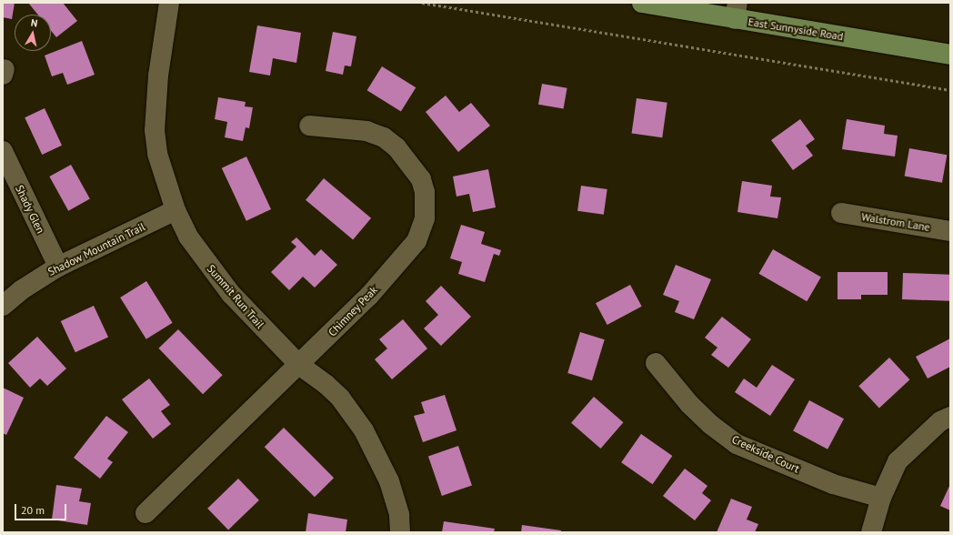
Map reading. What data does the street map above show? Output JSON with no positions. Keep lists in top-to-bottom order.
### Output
{
  "streets": {
    "main road": ["East Sunnyside Road"],
    "street": [
      "Shady Glen",
      "Walstrom Lane",
      "Shadow Mountain Trail",
      "Summit Run Trail",
      "Chimney Peak",
      "Creekside Court"
    ]
  },
  "crossings": [
    ["Shady Glen", "Shadow Mountain Trail"],
    ["Shadow Mountain Trail", "Summit Run Trail"],
    ["Summit Run Trail", "Chimney Peak"]
  ],
  "scale_bar": "20 m",
  "north": "top"
}
